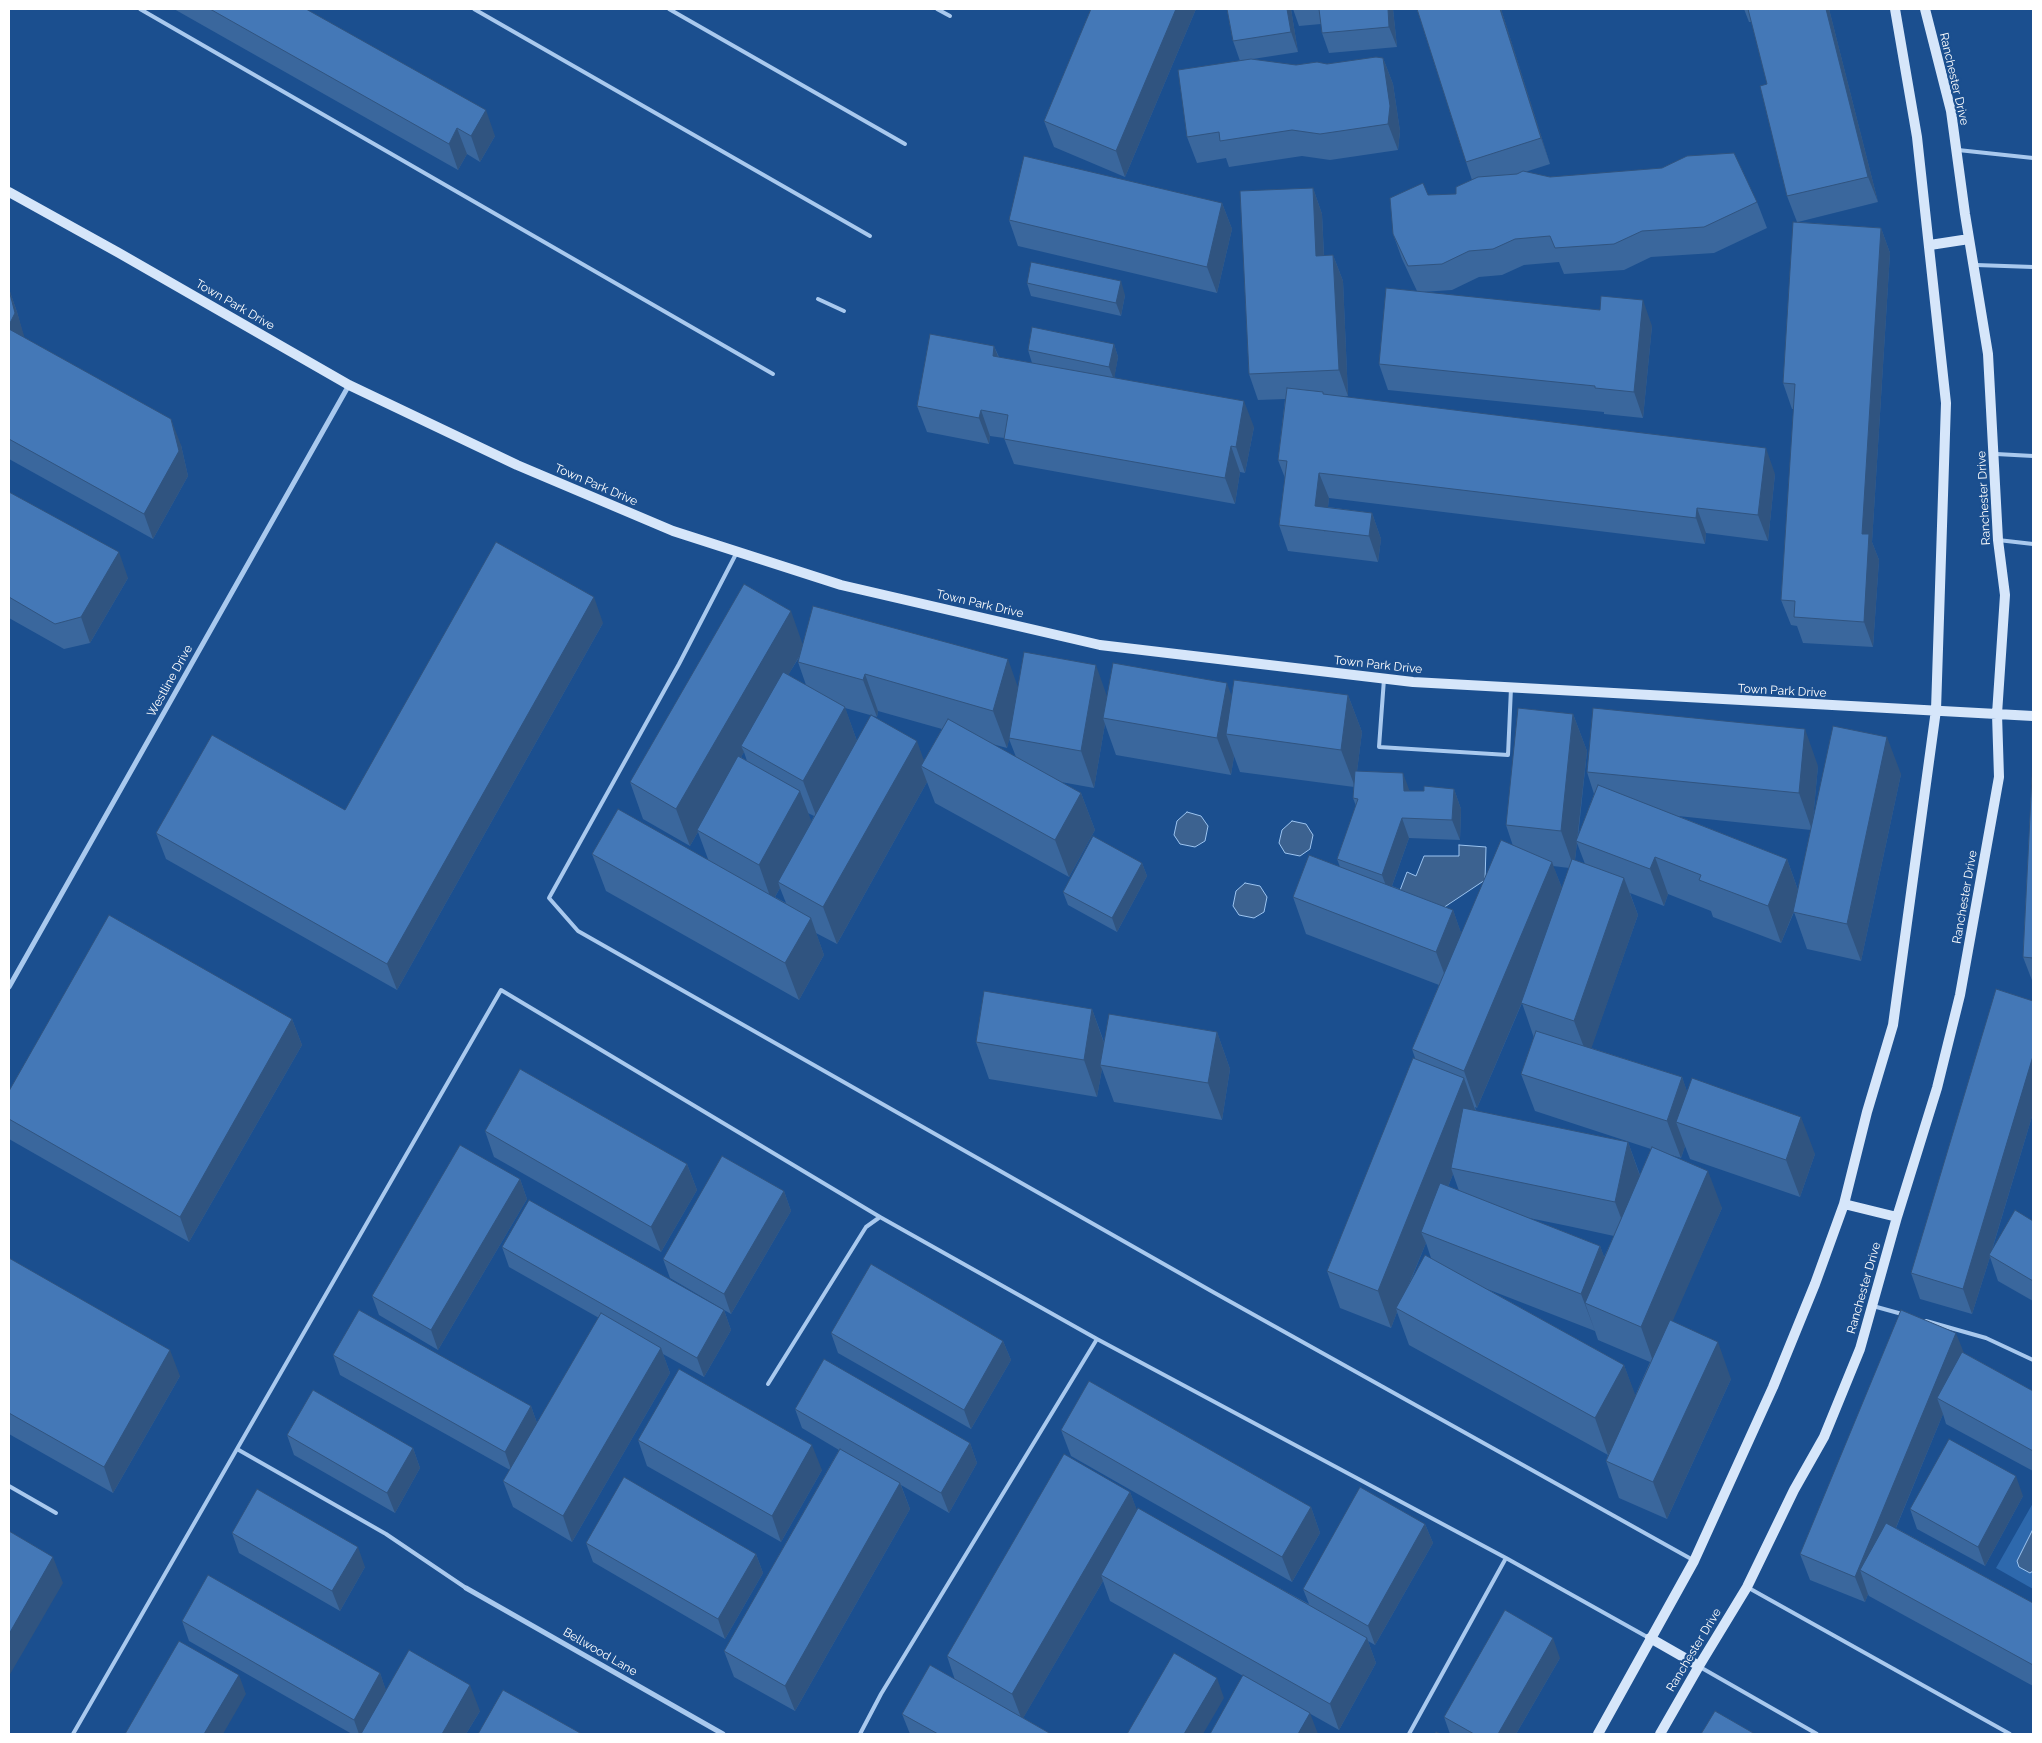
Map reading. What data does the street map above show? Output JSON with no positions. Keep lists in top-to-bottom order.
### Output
{
  "streets": {
    "street": [
      "Ranchester Drive",
      "Town Park Drive",
      "Westline Drive",
      "Bellwood Lane"
    ]
  },
  "crossings": [
    ["Ranchester Drive", "Town Park Drive"],
    ["Town Park Drive", "Westline Drive"]
  ]
}
